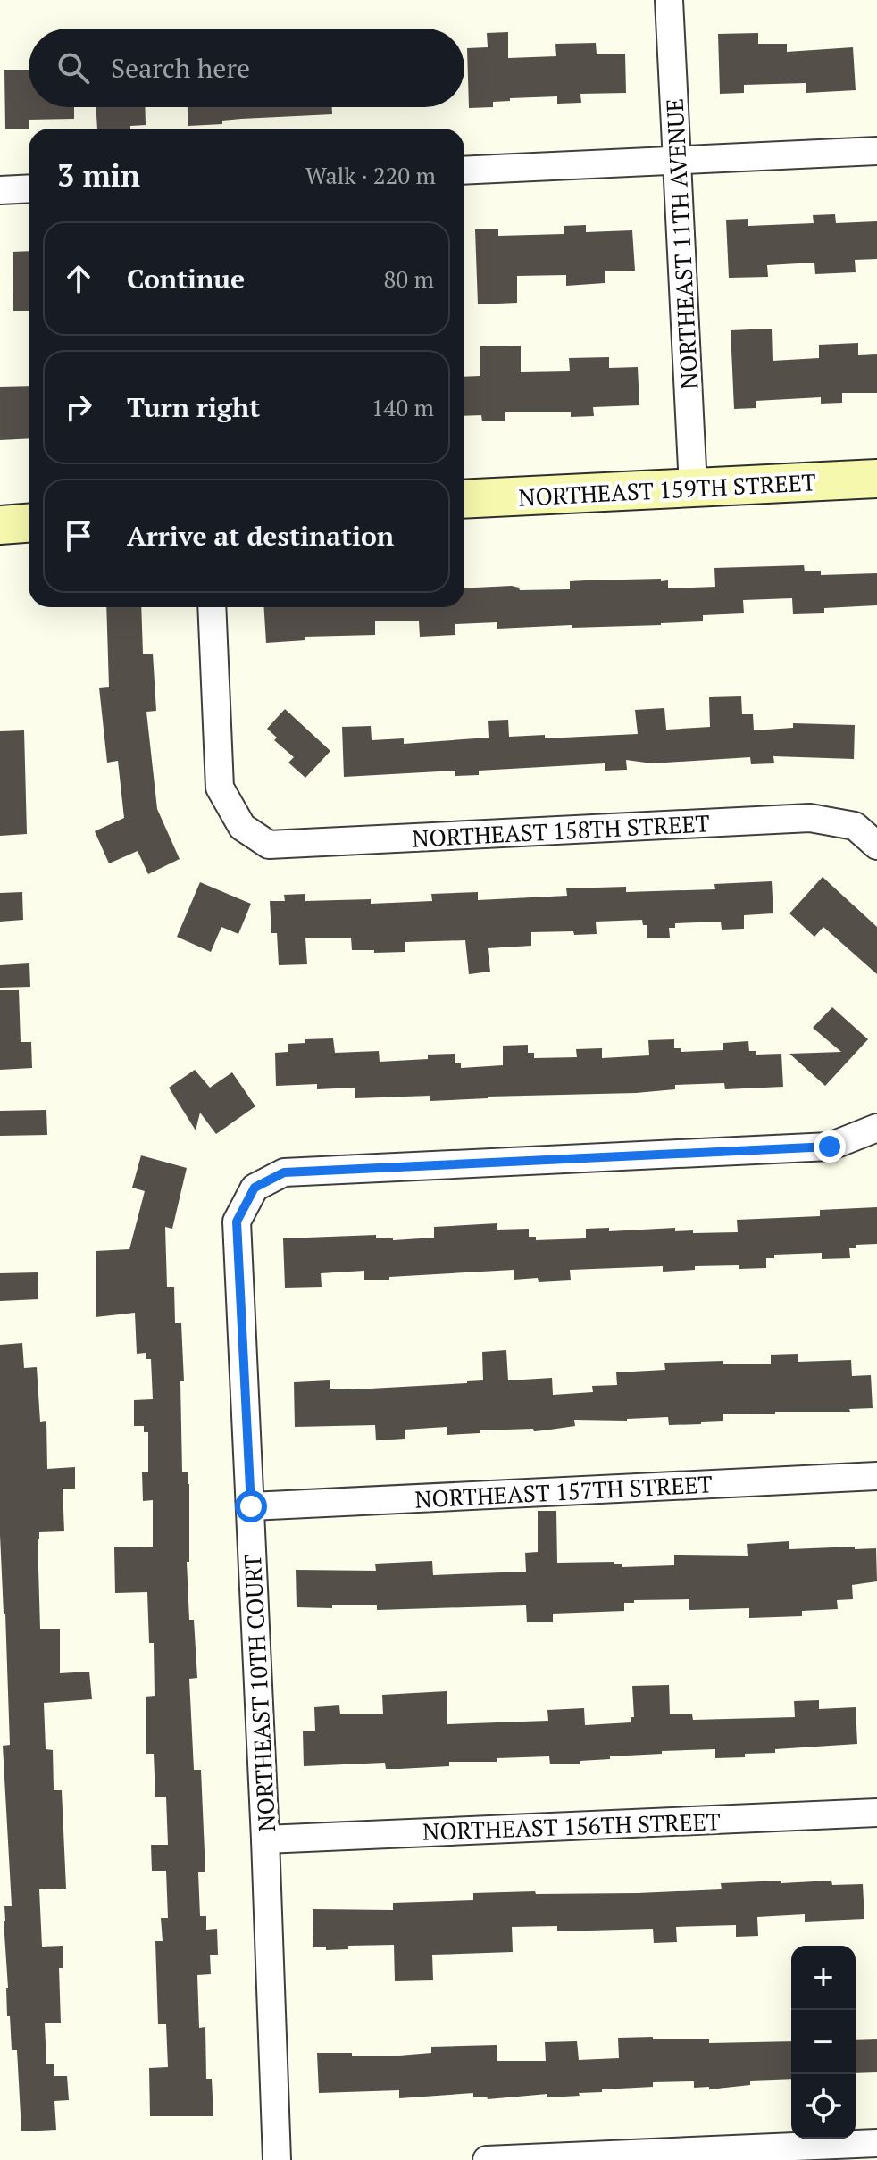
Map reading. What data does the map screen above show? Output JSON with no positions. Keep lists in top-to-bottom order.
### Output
{
  "streets": {
    "street": [
      "NORTHEAST 11TH AVENUE",
      "NORTHEAST 159TH STREET",
      "NORTHEAST 158TH STREET",
      "NORTHEAST 157TH STREET",
      "NORTHEAST 10TH COURT",
      "NORTHEAST 156TH STREET"
    ]
  },
  "crossings": [
    ["NORTHEAST 11TH AVENUE", "NORTHEAST 159TH STREET"],
    ["NORTHEAST 157TH STREET", "NORTHEAST 10TH COURT"],
    ["NORTHEAST 10TH COURT", "NORTHEAST 156TH STREET"]
  ],
  "page": {
    "search": "Search here",
    "heading": ["3 min", "Walk · 220 m"],
    "list": [
      ["Continue", "80 m"],
      ["Turn right", "140 m"],
      "Arrive at destination"
    ],
    "map_buttons": ["+", "−"]
  }
}
